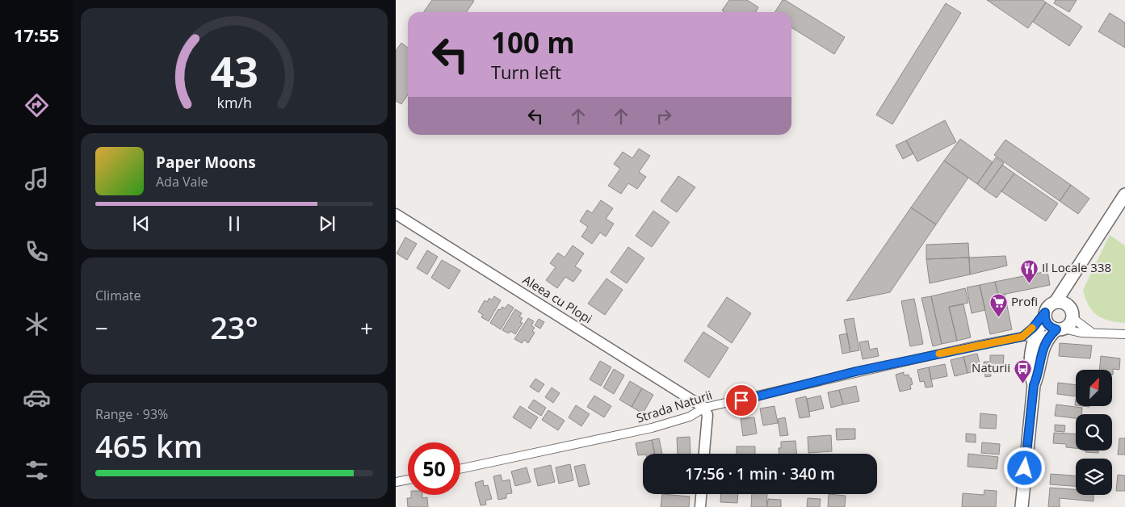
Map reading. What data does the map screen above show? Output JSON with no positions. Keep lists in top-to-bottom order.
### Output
{
  "streets": {
    "street": ["Aleea cu Plopi", "Strada Naturii"]
  },
  "crossings": [
    ["Aleea cu Plopi", "Strada Naturii"]
  ],
  "places": {
    "restaurant": ["Il Locale 338"],
    "supermarket": ["Profi"],
    "bus stop": ["Naturii"]
  },
  "north": "top right",
  "page": {
    "tabs": "17:55",
    "turn": ["100 m", "Turn left"],
    "song": ["Paper Moons", "Ada Vale"],
    "tile": [
      "Climate",
      ["Range · 93%", "465 km"]
    ],
    "heat": ["−", "23°", "+"],
    "limit": "50",
    "trip": "17:56 · 1 min · 340 m",
    "gauge": ["43", "km/h"]
  }
}
